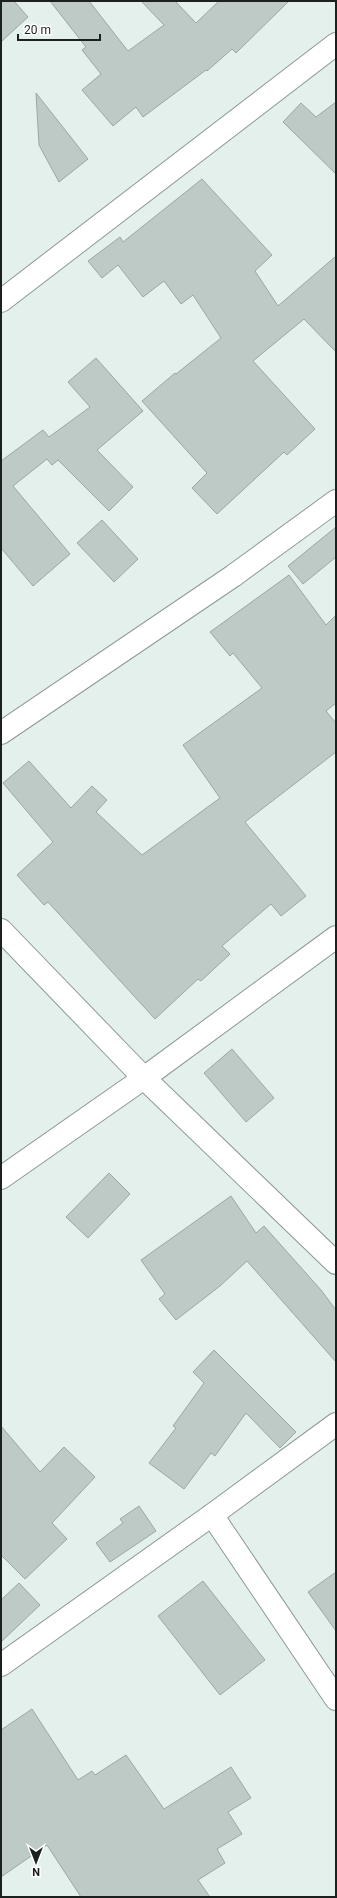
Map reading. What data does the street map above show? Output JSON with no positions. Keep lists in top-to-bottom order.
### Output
{
  "scale_bar": "20 m",
  "north": "bottom"
}
